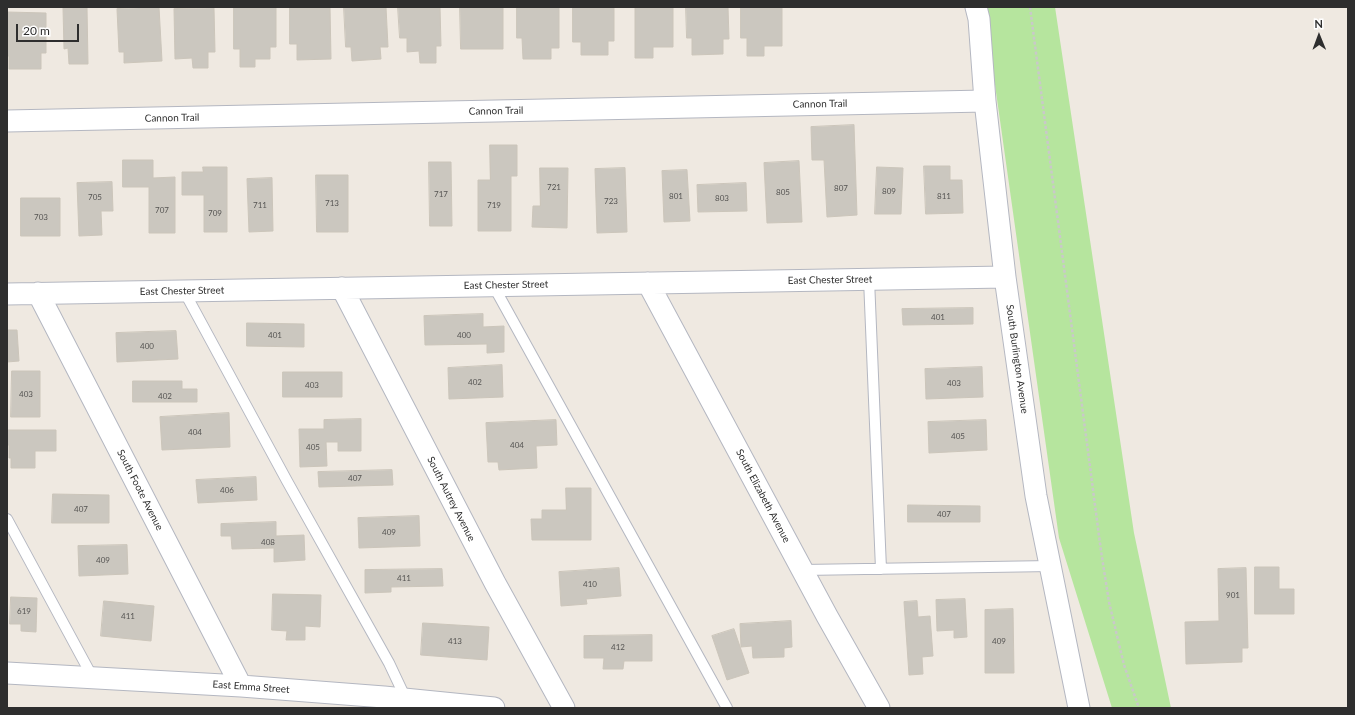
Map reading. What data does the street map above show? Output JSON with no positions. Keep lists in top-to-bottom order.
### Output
{
  "streets": {
    "street": [
      "Cannon Trail",
      "East Chester Street",
      "South Burlington Avenue",
      "South Foote Avenue",
      "South Elizabeth Avenue",
      "South Autrey Avenue",
      "East Emma Street"
    ]
  },
  "crossings": [
    ["Cannon Trail", "South Burlington Avenue"],
    ["East Chester Street", "South Burlington Avenue"],
    ["East Chester Street", "South Foote Avenue"],
    ["East Chester Street", "South Elizabeth Avenue"],
    ["East Chester Street", "South Autrey Avenue"],
    ["South Foote Avenue", "East Emma Street"]
  ],
  "house_numbers": [
    "721",
    "807",
    "809",
    "805",
    "717",
    "801",
    "811",
    "705",
    "803",
    "723",
    "713",
    "711",
    "719",
    "707",
    "709",
    "703",
    "401",
    "401",
    "400",
    "400",
    "402",
    "403",
    "403",
    "403",
    "402",
    "404",
    "405",
    "404",
    "405",
    "407",
    "406",
    "407",
    "407",
    "409",
    "408",
    "409",
    "411",
    "410",
    "901",
    "619",
    "411",
    "413",
    "409",
    "412"
  ],
  "scale_bar": "20 m",
  "north": "top"
}
